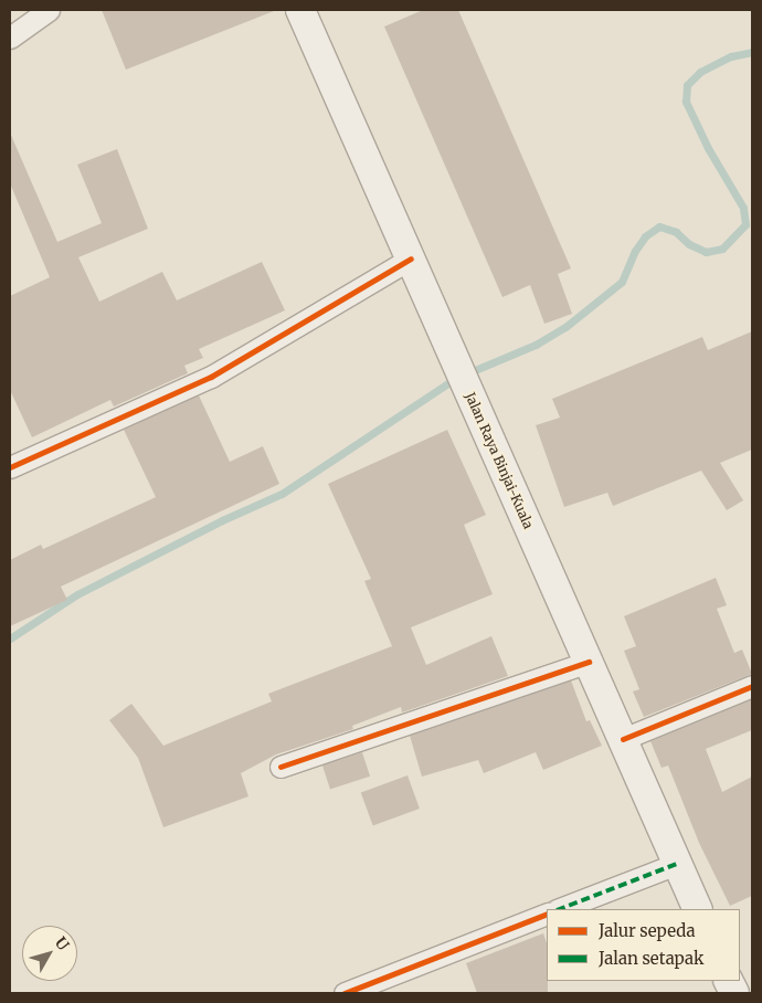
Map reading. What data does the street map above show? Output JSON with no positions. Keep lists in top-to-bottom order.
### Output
{
  "streets": {
    "main road": ["Jalan Raya Binjai-Kuala"]
  },
  "legend": ["Jalur sepeda", "Jalan setapak"],
  "north": "top right"
}
